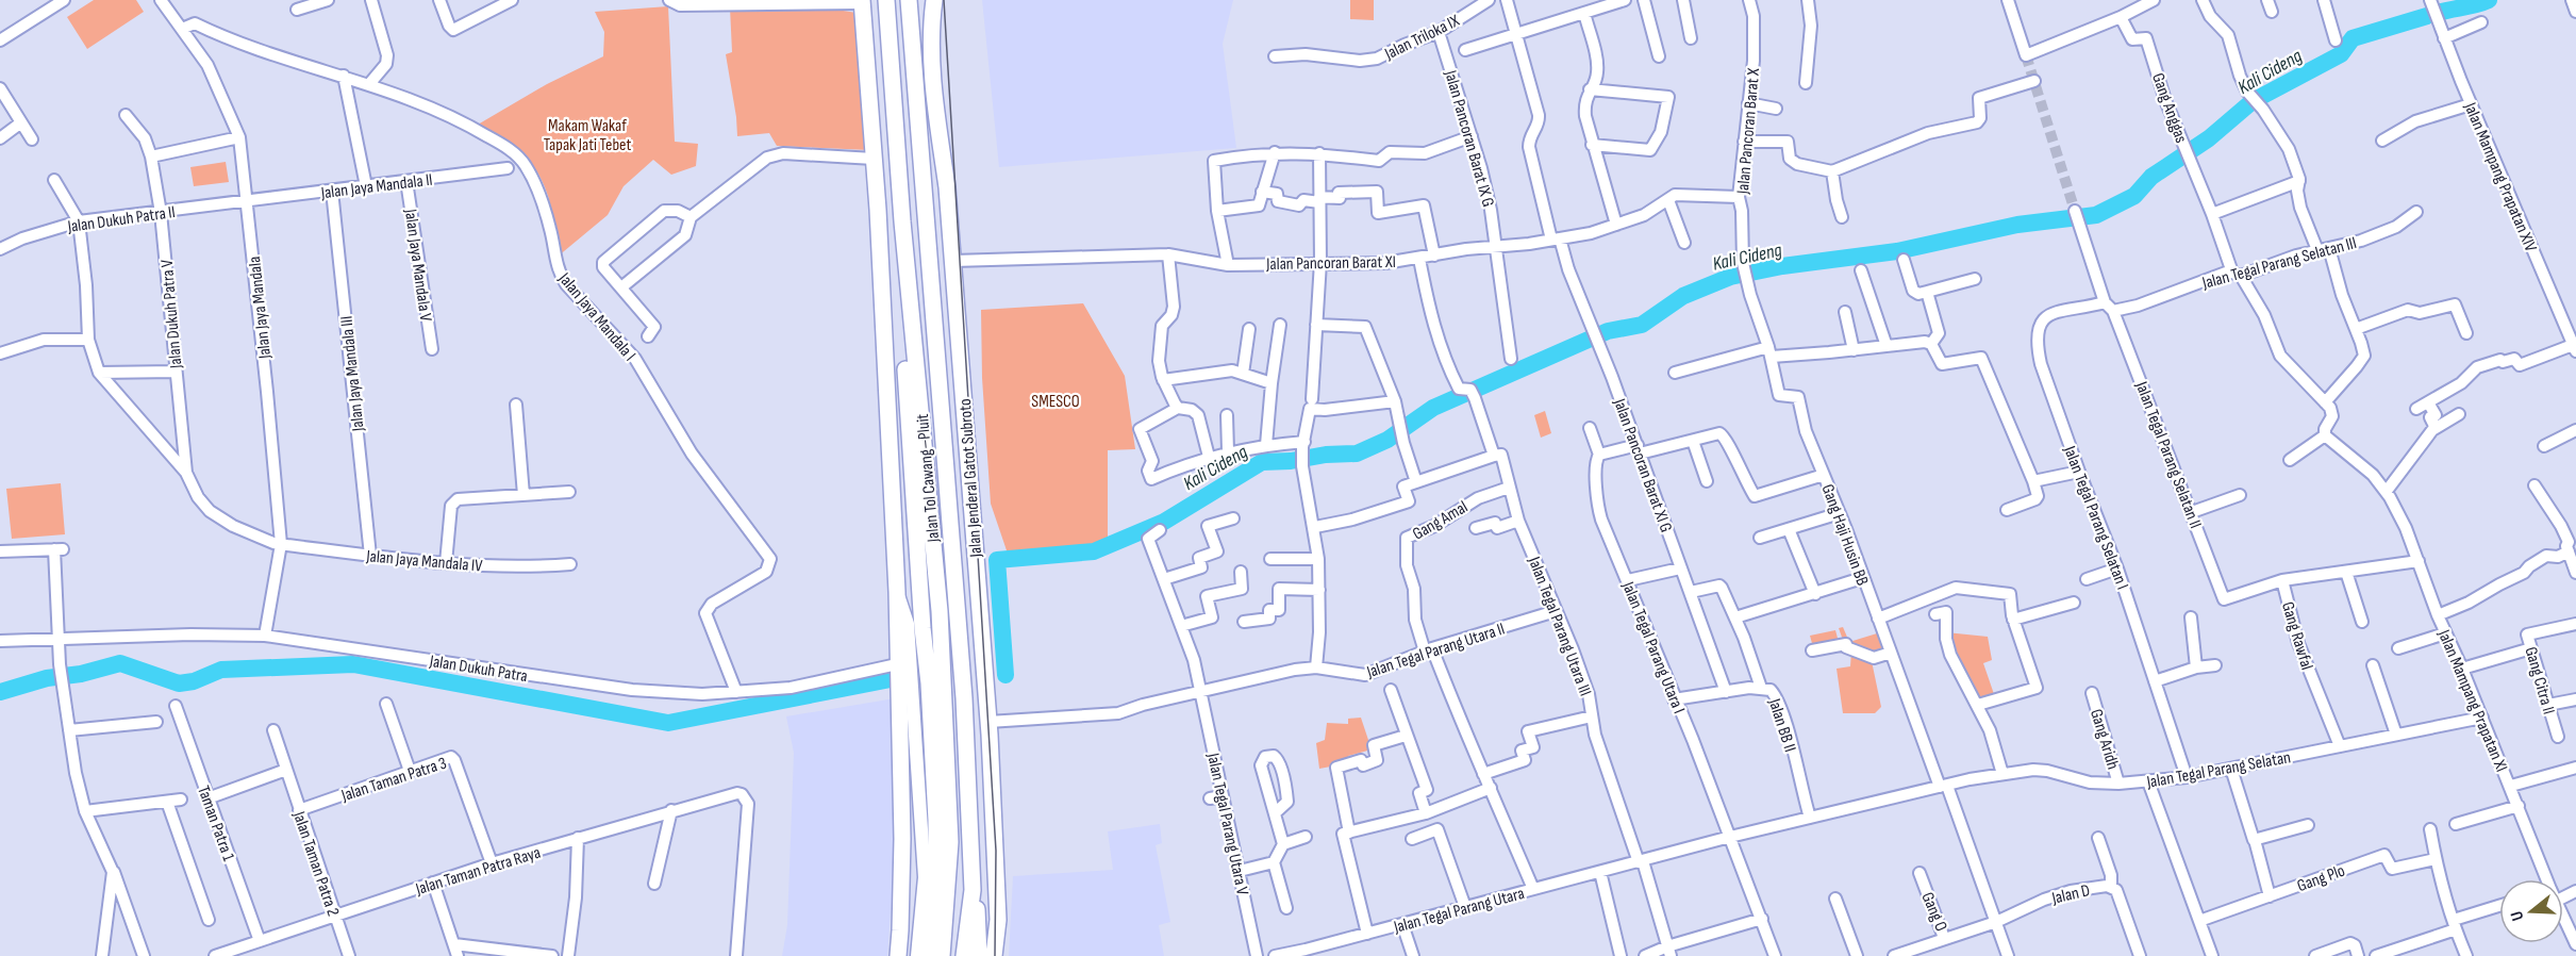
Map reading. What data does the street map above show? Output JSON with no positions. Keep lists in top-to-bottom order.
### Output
{
  "streets": {
    "highway": ["Jalan Tol Cawang–Pluit", "Jalan Jenderal Gatot Subroto"],
    "street": [
      "Jalan Triloka IX",
      "Gang Anggas",
      "Jalan Pancoran Barat X",
      "Jalan Pancoran Barat IX G",
      "Jalan Mampang Prapatan XIV",
      "Jalan Jaya Mandala II",
      "Jalan Dukuh Patra II",
      "Jalan Pancoran Barat XI",
      "Jalan Tegal Parang Selatan III",
      "Jalan Jaya Mandala V",
      "Jalan Jaya Mandala",
      "Jalan Dukuh Patra V",
      "Jalan Jaya Mandala I",
      "Jalan Jaya Mandala III",
      "Jalan Tegal Parang Selatan II",
      "Jalan Pancoran Barat XI G",
      "Jalan Tegal Parang Selatan I",
      "Gang Amal",
      "Gang Haji Husin BB",
      "Jalan Jaya Mandala IV",
      "Jalan Tegal Parang Utara III",
      "Gang Rawfal",
      "Jalan Tegal Parang Utara I",
      "Jalan Tegal Parang Utara II",
      "Jalan Dukuh Patra",
      "Gang Citra II",
      "Jalan Mampang Prapatan XI",
      "Jalan BB II",
      "Gang Aridh",
      "Jalan Tegal Parang Selatan",
      "Jalan Taman Patra 3",
      "Taman Patra 1",
      "Jalan Tegal Parang Utara V",
      "Jalan Taman Patra 2",
      "Jalan Taman Patra Raya",
      "Gang Plo",
      "Jalan D",
      "Jalan Tegal Parang Utara",
      "Gang O"
    ]
  },
  "crossings": [
    ["Jalan Triloka IX", "Jalan Pancoran Barat IX G"],
    ["Gang Anggas", "Jalan Tegal Parang Selatan III"],
    ["Jalan Pancoran Barat X", "Jalan Pancoran Barat XI"],
    ["Jalan Pancoran Barat X", "Gang Haji Husin BB"],
    ["Jalan Pancoran Barat IX G", "Jalan Pancoran Barat XI"],
    ["Jalan Jaya Mandala II", "Jalan Dukuh Patra II"],
    ["Jalan Jaya Mandala II", "Jalan Jaya Mandala V"],
    ["Jalan Jaya Mandala II", "Jalan Jaya Mandala"],
    ["Jalan Jaya Mandala II", "Jalan Jaya Mandala III"],
    ["Jalan Dukuh Patra II", "Jalan Jaya Mandala"],
    ["Jalan Dukuh Patra II", "Jalan Dukuh Patra V"],
    ["Jalan Pancoran Barat XI", "Jalan Pancoran Barat XI G"],
    ["Jalan Pancoran Barat XI", "Jalan Jenderal Gatot Subroto"],
    ["Jalan Pancoran Barat XI", "Jalan Tegal Parang Utara III"],
    ["Jalan Tegal Parang Selatan III", "Jalan Tegal Parang Selatan II"],
    ["Jalan Tegal Parang Selatan III", "Jalan Tegal Parang Selatan I"],
    ["Jalan Jaya Mandala", "Jalan Jaya Mandala I"],
    ["Jalan Jaya Mandala", "Jalan Jaya Mandala IV"],
    ["Jalan Jaya Mandala", "Jalan Dukuh Patra"],
    ["Jalan Dukuh Patra V", "Jalan Jaya Mandala IV"],
    ["Jalan Jaya Mandala I", "Jalan Dukuh Patra"],
    ["Jalan Jaya Mandala III", "Jalan Jaya Mandala IV"],
    ["Jalan Tegal Parang Selatan II", "Jalan Tegal Parang Selatan I"],
    ["Jalan Tegal Parang Selatan II", "Gang Rawfal"],
    ["Jalan Pancoran Barat XI G", "Jalan BB II"],
    ["Jalan Jenderal Gatot Subroto", "Jalan Tegal Parang Utara II"],
    ["Jalan Tegal Parang Selatan I", "Jalan Tegal Parang Selatan"],
    ["Gang Amal", "Jalan Tegal Parang Utara III"],
    ["Gang Amal", "Jalan Tegal Parang Utara II"],
    ["Gang Haji Husin BB", "Jalan Tegal Parang Selatan"],
    ["Gang Haji Husin BB", "Jalan D"],
    ["Gang Haji Husin BB", "Gang O"],
    ["Jalan Tegal Parang Utara III", "Jalan Tegal Parang Utara II"],
    ["Jalan Tegal Parang Utara III", "Jalan Tegal Parang Utara"],
    ["Gang Rawfal", "Jalan Tegal Parang Selatan"],
    ["Jalan Tegal Parang Utara I", "Jalan BB II"],
    ["Jalan Tegal Parang Utara I", "Jalan Tegal Parang Selatan"],
    ["Jalan Tegal Parang Utara I", "Jalan Tegal Parang Utara"],
    ["Jalan Tegal Parang Utara II", "Jalan Tegal Parang Utara V"],
    ["Jalan Mampang Prapatan XI", "Jalan Tegal Parang Selatan"],
    ["Jalan BB II", "Jalan Tegal Parang Selatan"],
    ["Gang Aridh", "Jalan Tegal Parang Selatan"],
    ["Jalan Tegal Parang Selatan", "Jalan Tegal Parang Utara"],
    ["Jalan Taman Patra 3", "Jalan Taman Patra 2"],
    ["Jalan Taman Patra 3", "Jalan Taman Patra Raya"],
    ["Taman Patra 1", "Jalan Taman Patra Raya"],
    ["Jalan Taman Patra 2", "Jalan Taman Patra Raya"],
    ["Jalan D", "Gang O"]
  ],
  "water": ["Kali Cideng"],
  "parks": ["Makam Wakaf Tapak Jati Tebet", "SMESCO"],
  "north": "left"
}
